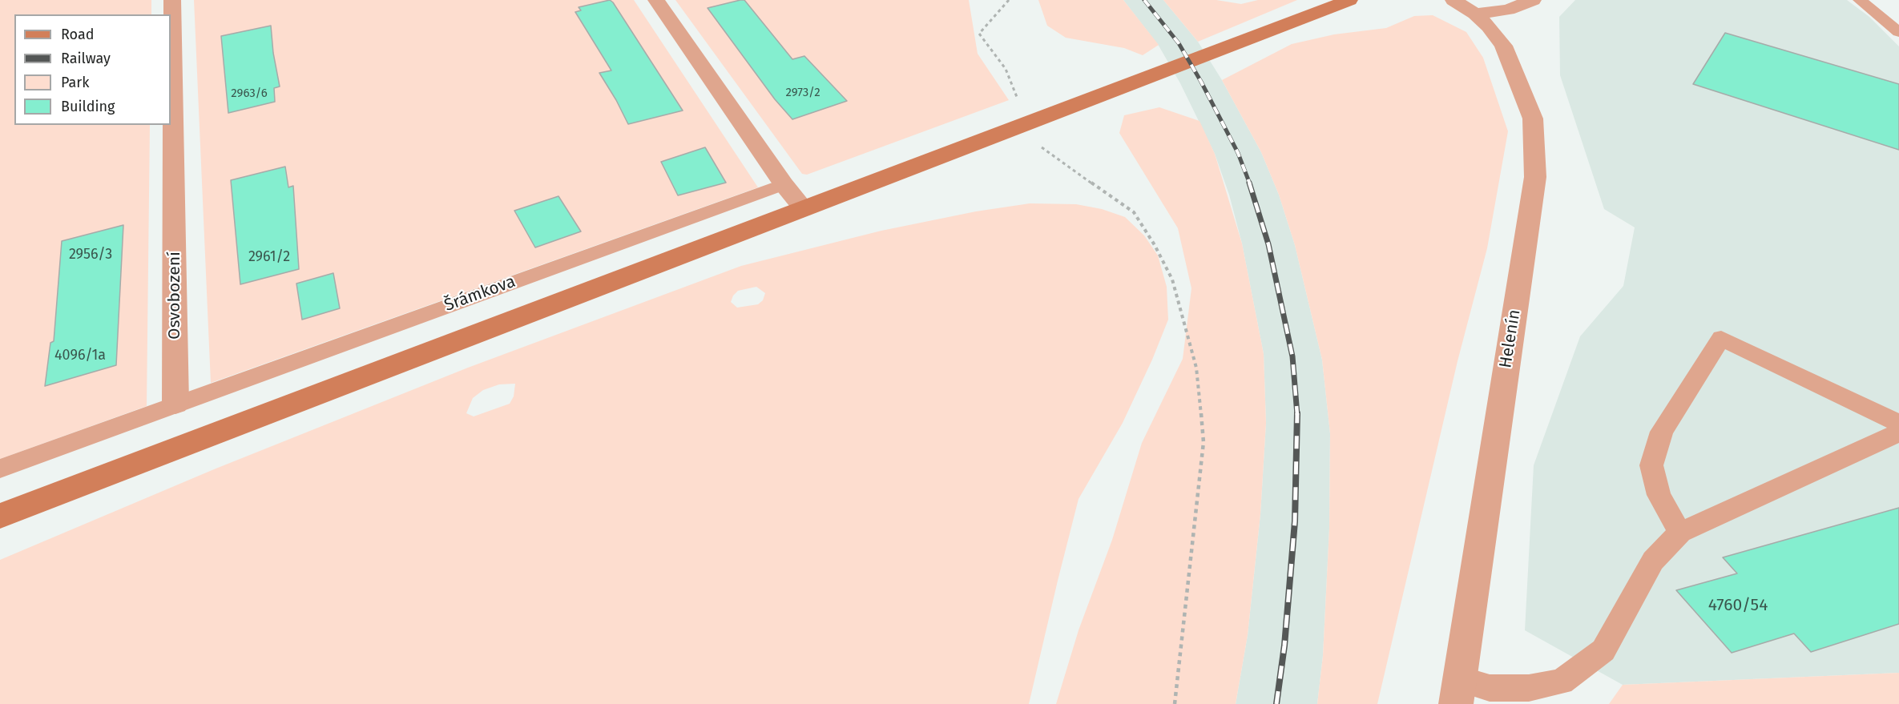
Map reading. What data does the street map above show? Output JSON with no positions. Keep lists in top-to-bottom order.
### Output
{
  "streets": {
    "street": ["Osvobození", "Helenín"],
    "lane": ["Šrámkova"]
  },
  "crossings": [
    ["Šrámkova", "Osvobození"]
  ],
  "house_numbers": [
    "2973/2",
    "2963/6",
    "2956/3",
    "2961/2",
    "4096/1a",
    "4760/54"
  ],
  "legend": [
    "Road",
    "Railway",
    "Park",
    "Building"
  ]
}
